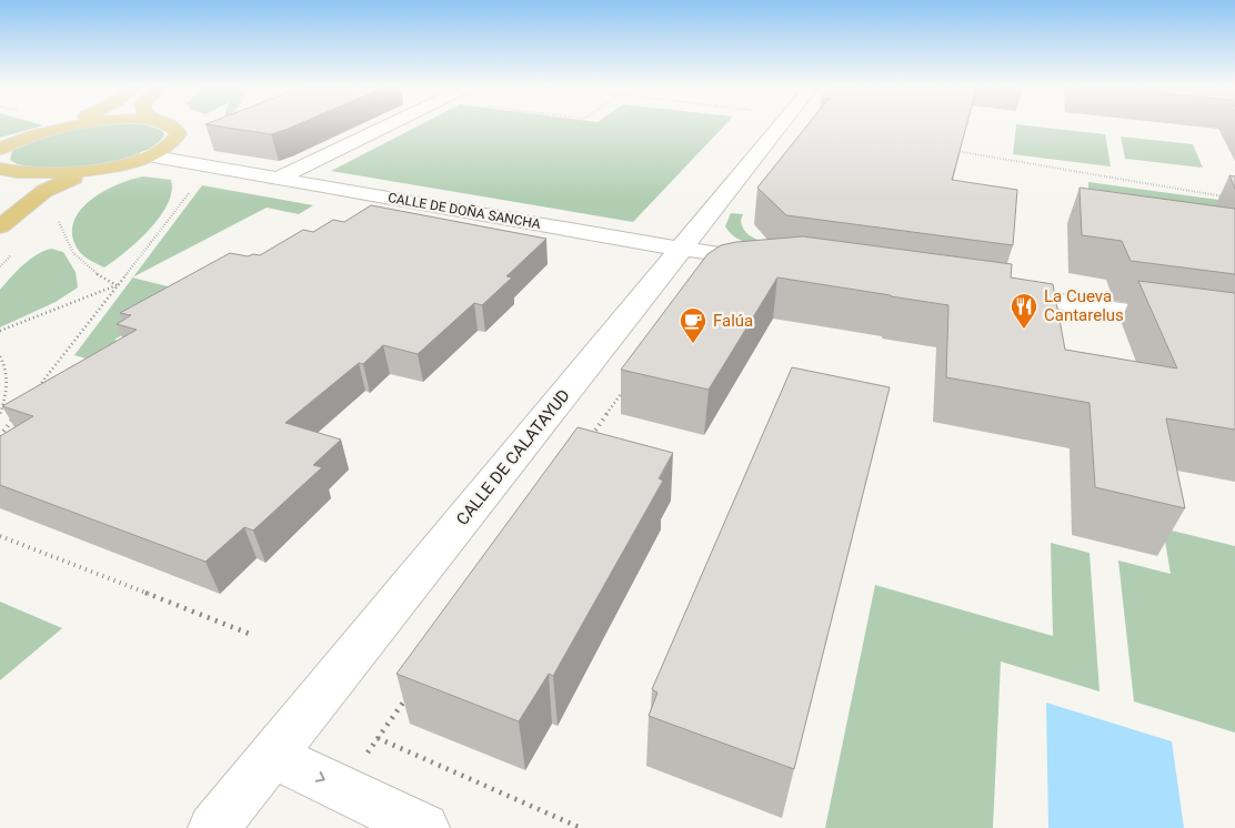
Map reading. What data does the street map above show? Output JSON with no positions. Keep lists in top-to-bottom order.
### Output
{
  "streets": {
    "street": ["CALLE DE DOÑA SANCHA", "CALLE DE CALATAYUD"]
  },
  "crossings": [
    ["CALLE DE DOÑA SANCHA", "CALLE DE CALATAYUD"]
  ],
  "places": {
    "restaurant": ["La Cueva Cantarelus"],
    "cafe": ["Falúa"]
  }
}
